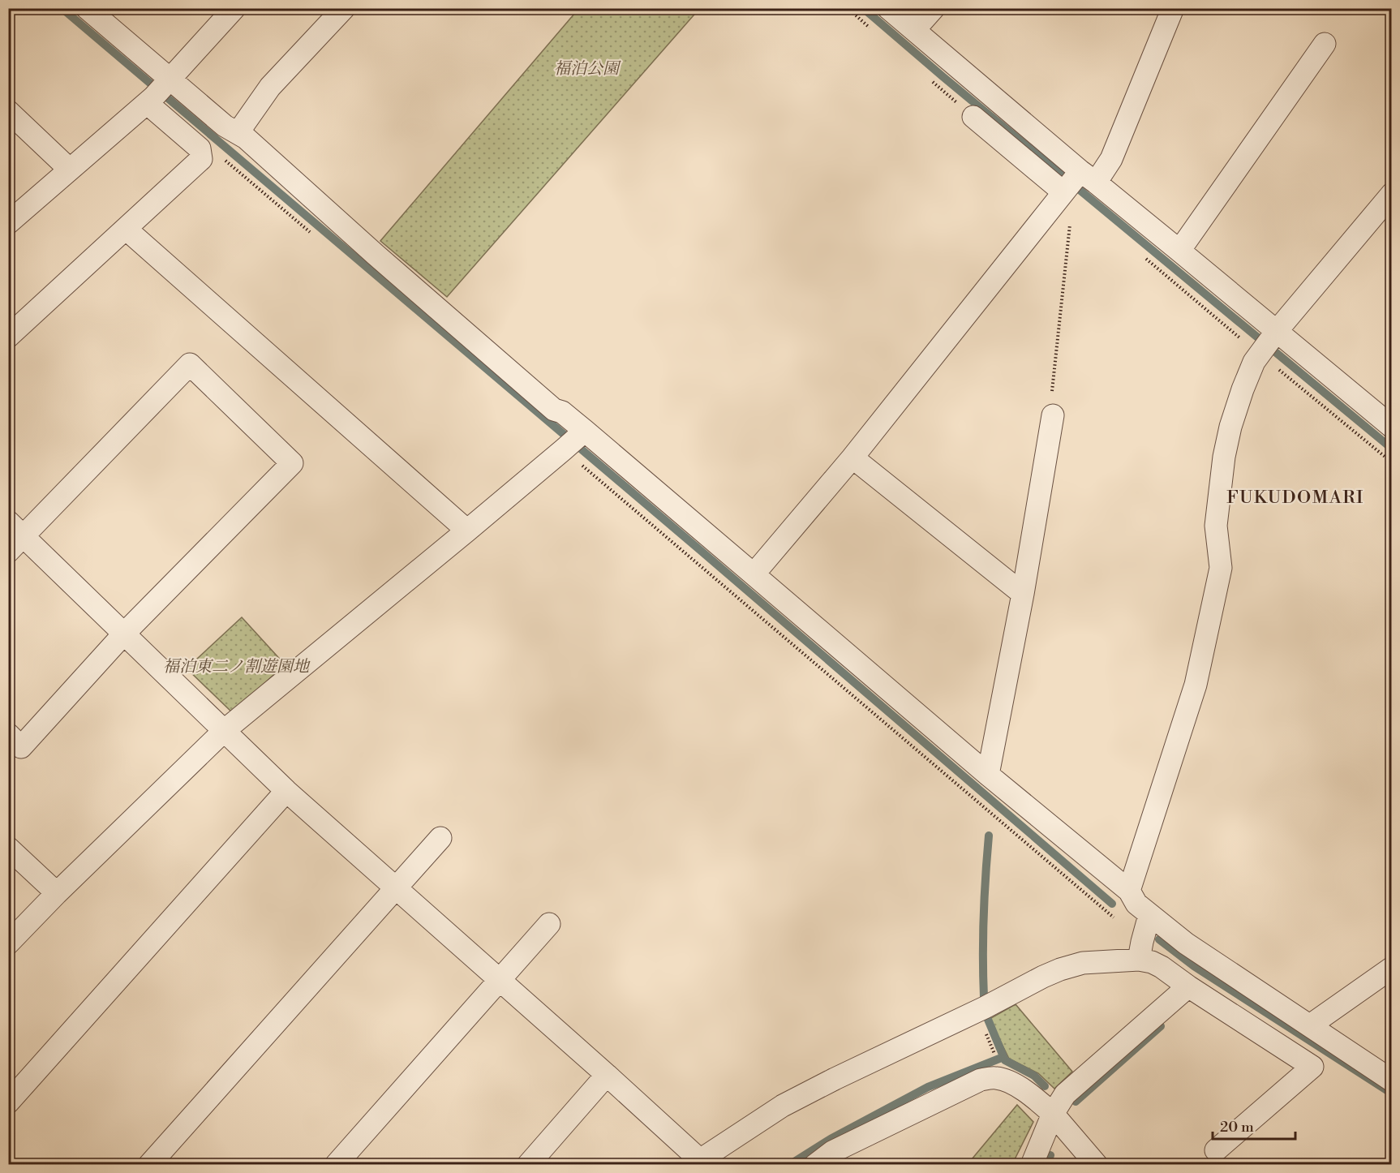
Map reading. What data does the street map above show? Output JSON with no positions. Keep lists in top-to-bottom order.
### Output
{
  "districts": ["FUKUDOMARI"],
  "parks": ["福泊公園", "福泊東二ノ割遊園地"],
  "scale_bar": "20 m"
}
